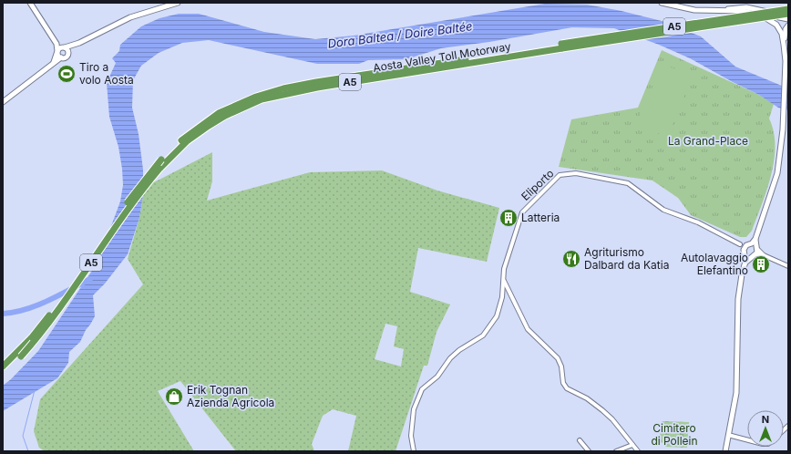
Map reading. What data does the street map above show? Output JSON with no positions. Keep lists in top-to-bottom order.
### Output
{
  "streets": {
    "highway": ["A5", "Aosta Valley Toll Motorway"],
    "street": ["Eliporto"]
  },
  "water": ["Dora Baltea / Doire Baltée"],
  "parks": ["La Grand-Place", "Cimitero di Pollein"],
  "places": {
    "sports": ["Tiro a volo Aosta"],
    "building": ["Latteria", "Autolavaggio Elefantino"],
    "restaurant": ["Agriturismo Dalbard da Katia"],
    "shop": ["Erik Tognan Azienda Agricola"]
  },
  "north": "top"
}
